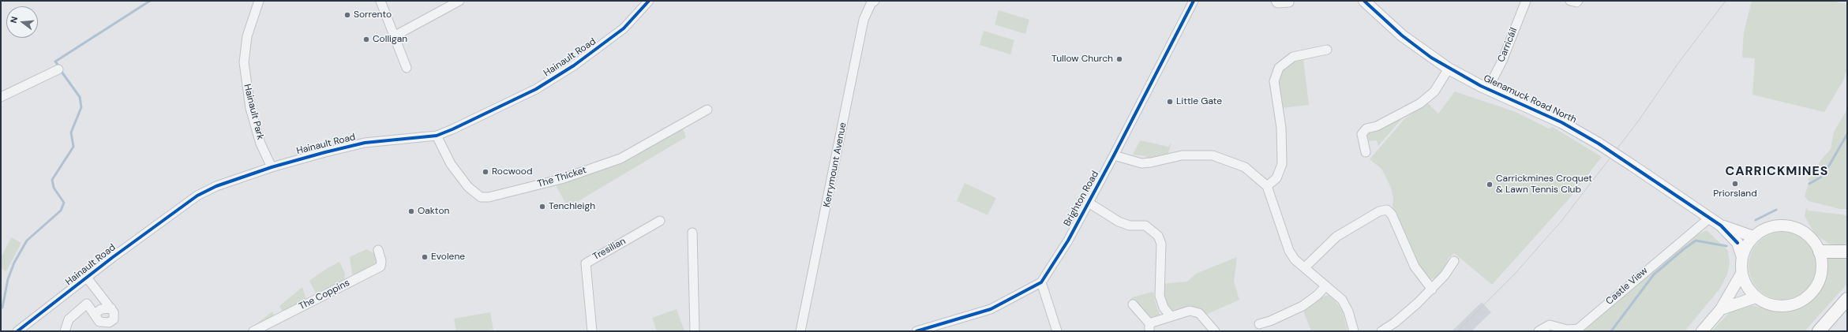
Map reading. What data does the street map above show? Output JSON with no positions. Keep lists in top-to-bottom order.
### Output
{
  "streets": {
    "main road": ["Glenamuck Road North"],
    "street": [
      "Carricáil",
      "Hainault Road",
      "Hainault Park",
      "Kerrymount Avenue",
      "The Thicket",
      "Brighton Road",
      "Tresilian",
      "Castle View",
      "The Coppins"
    ]
  },
  "crossings": [
    ["Carricáil", "Glenamuck Road North"],
    ["Hainault Road", "Hainault Park"],
    ["Hainault Road", "The Thicket"],
    ["Glenamuck Road North", "Castle View"]
  ],
  "districts": ["CARRICKMINES"],
  "places": [
    "Sorrento",
    "Colligan",
    "Tullow Church",
    "Little Gate",
    "Rocwood",
    "Priorsland",
    "Carrickmines Croquet & Lawn Tennis Club",
    "Tenchleigh",
    "Oakton",
    "Evolene"
  ],
  "north": "left"
}
